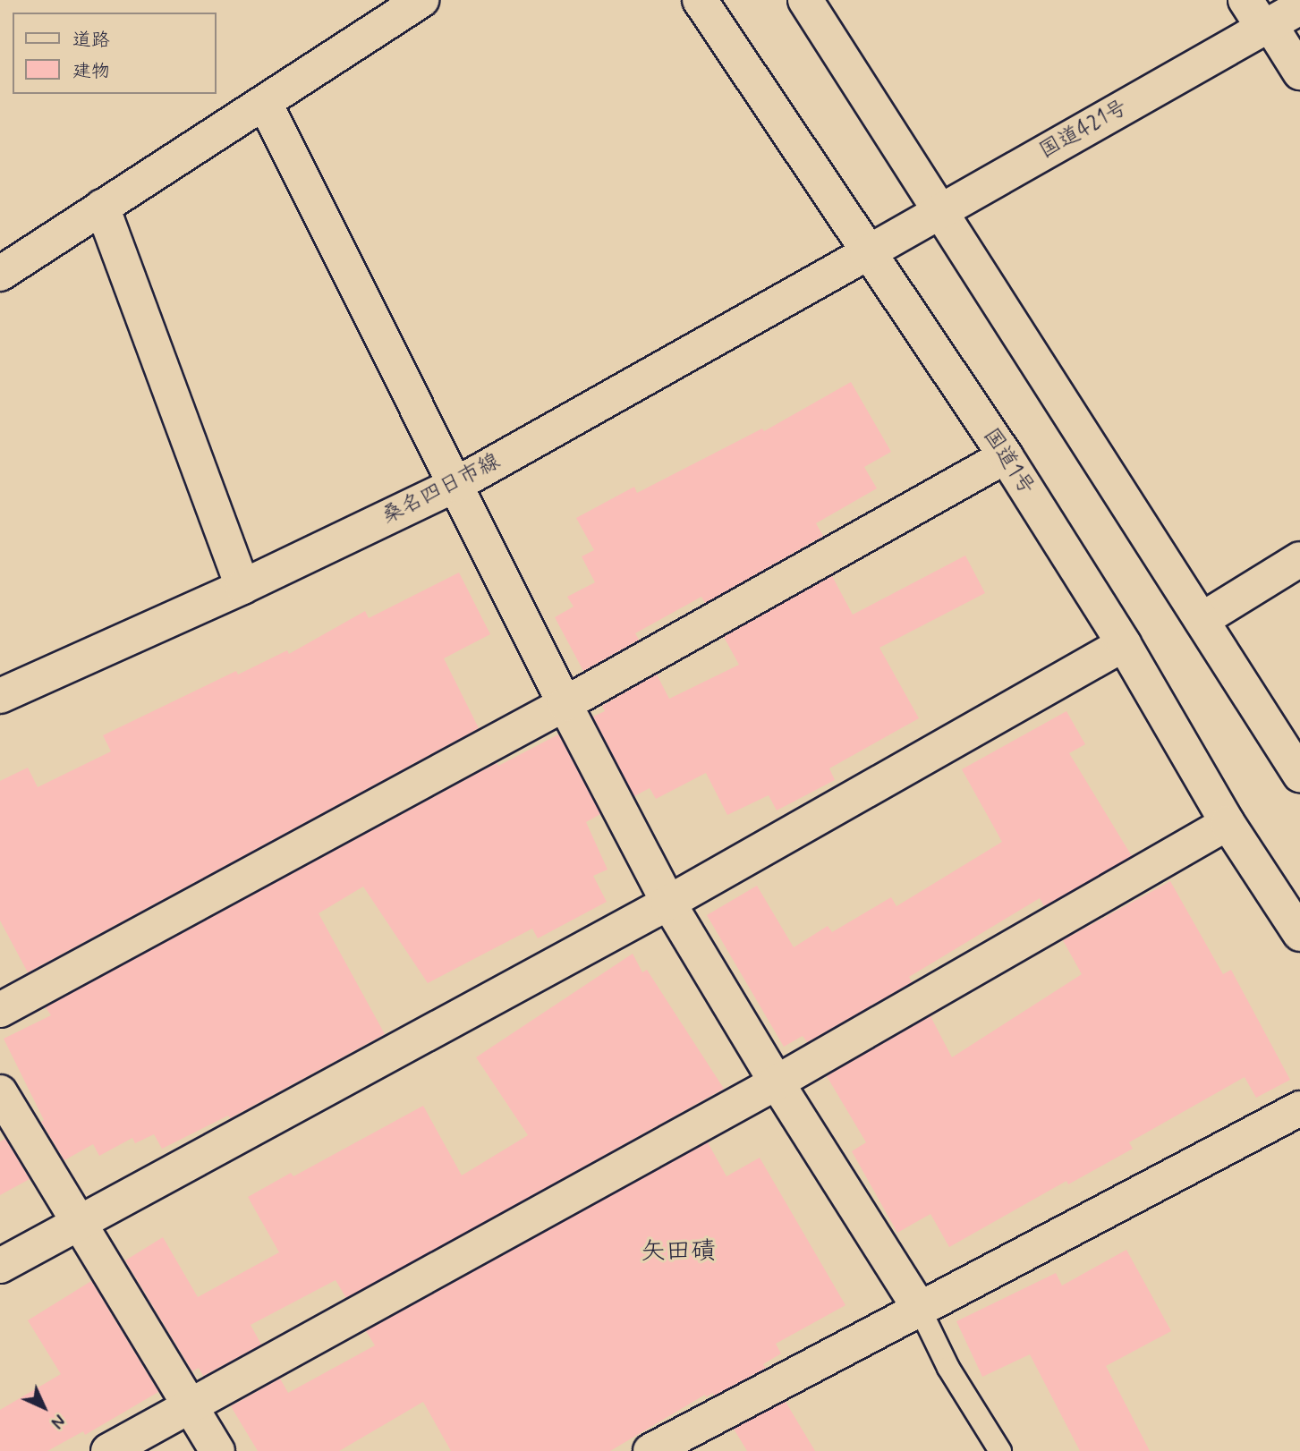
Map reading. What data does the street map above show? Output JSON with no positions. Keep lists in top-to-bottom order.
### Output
{
  "streets": {
    "main road": ["国道421号", "国道1号", "桑名四日市線"]
  },
  "crossings": [
    ["国道421号", "国道1号"],
    ["国道421号", "桑名四日市線"],
    ["国道1号", "桑名四日市線"]
  ],
  "districts": ["矢田磧"],
  "legend": ["道路", "建物"],
  "north": "bottom right"
}
